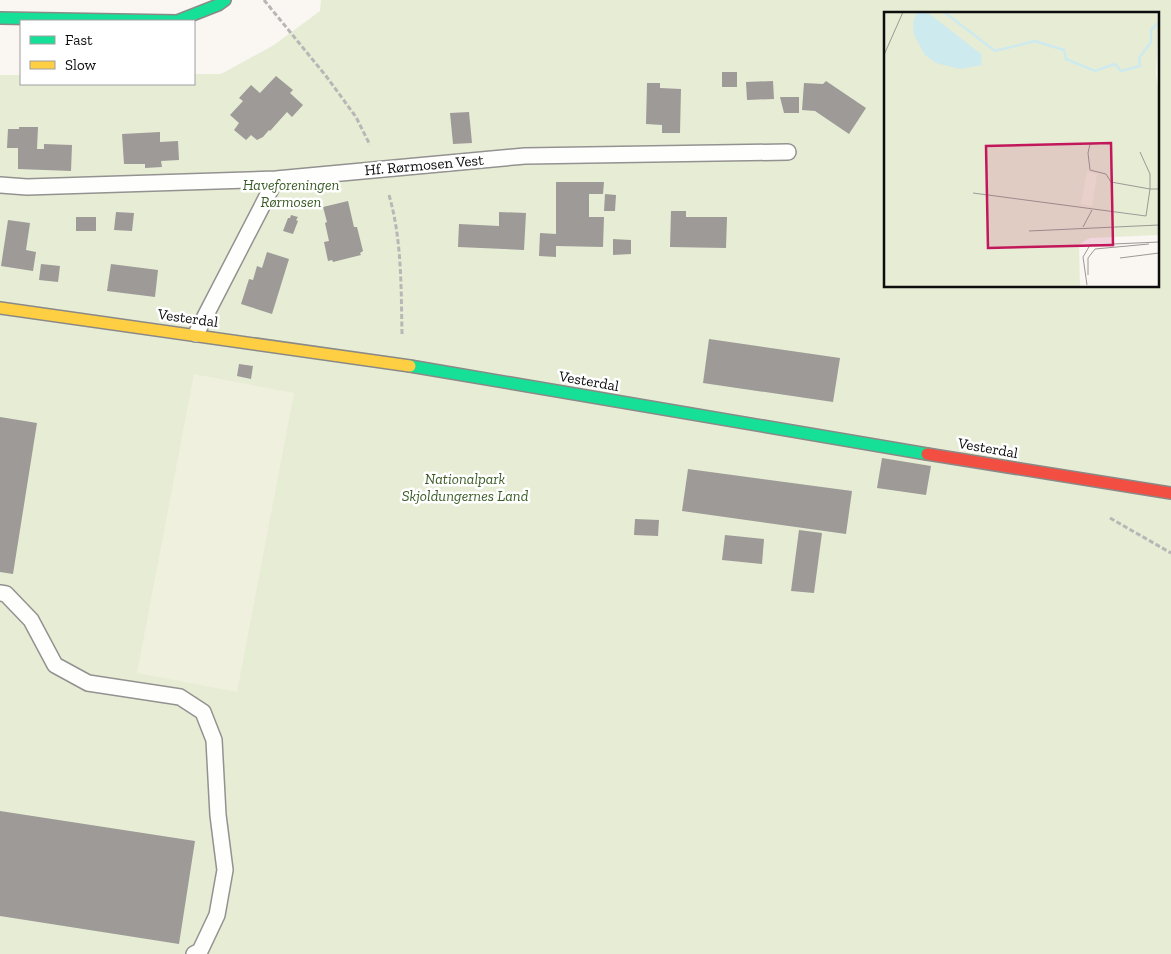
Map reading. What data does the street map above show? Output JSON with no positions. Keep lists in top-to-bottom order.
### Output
{
  "streets": {
    "street": ["Vesterdal"],
    "lane": ["Hf. Rørmosen Vest"]
  },
  "parks": ["Haveforeningen Rørmosen", "Nationalpark Skjoldungernes Land"],
  "legend": ["Fast", "Slow"]
}
